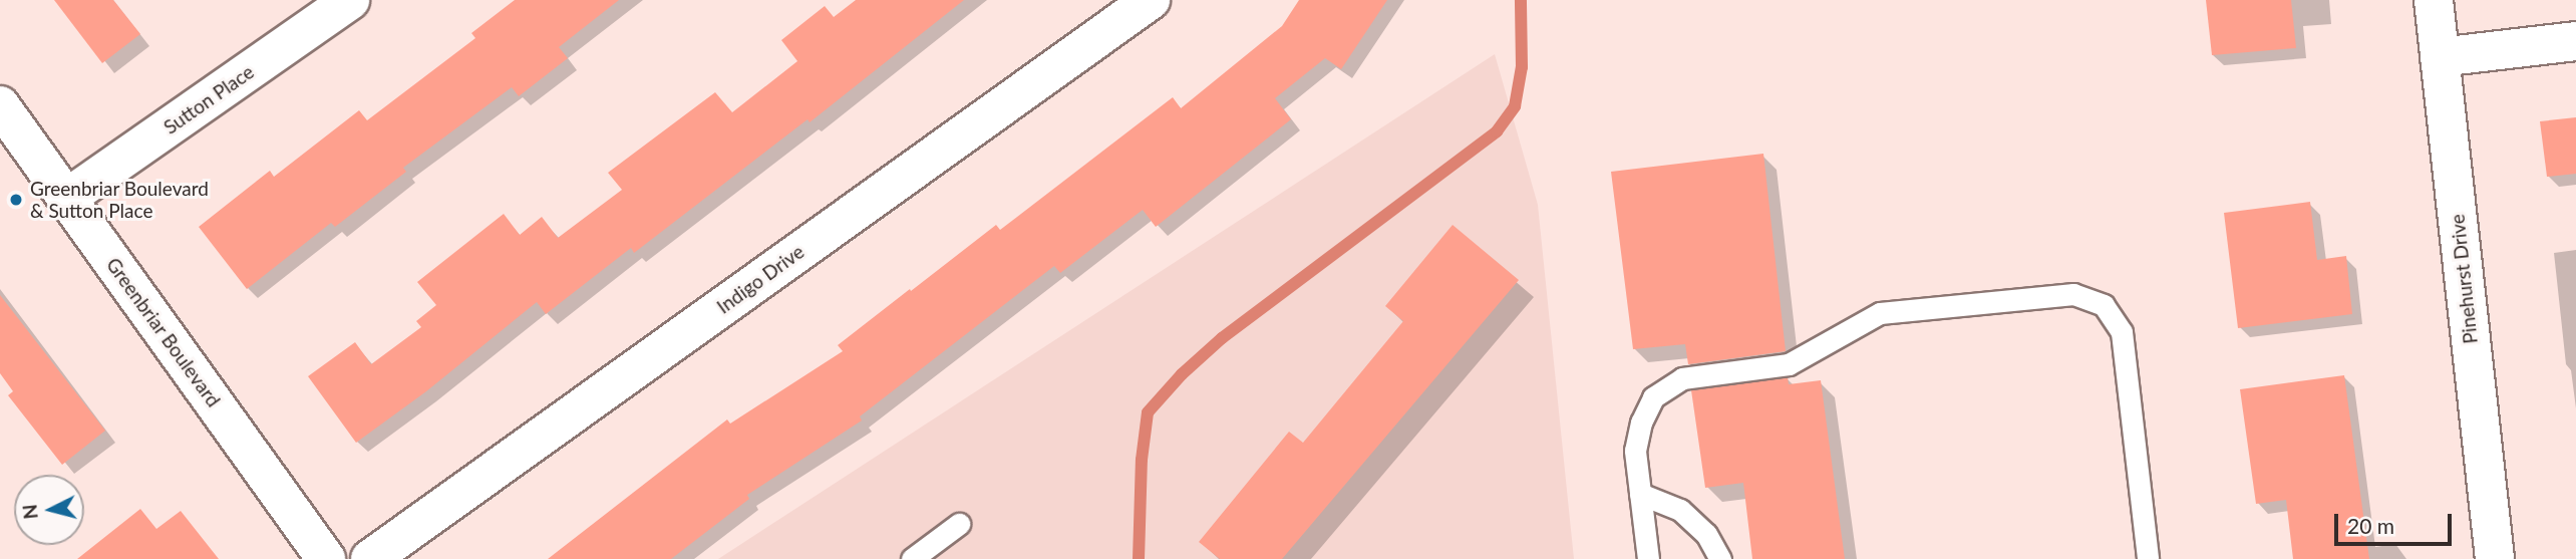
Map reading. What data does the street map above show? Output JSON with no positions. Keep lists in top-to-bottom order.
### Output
{
  "streets": {
    "street": [
      "Sutton Place",
      "Indigo Drive",
      "Pinehurst Drive",
      "Greenbriar Boulevard"
    ]
  },
  "crossings": [
    ["Sutton Place", "Greenbriar Boulevard"]
  ],
  "places": ["Greenbriar Boulevard & Sutton Place"],
  "scale_bar": "20 m",
  "north": "left"
}
